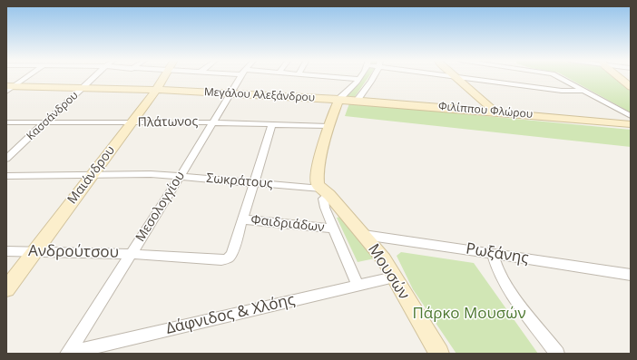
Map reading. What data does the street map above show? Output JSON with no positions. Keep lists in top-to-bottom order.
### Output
{
  "streets": {
    "main road": [
      "Μεγάλου Αλεξάνδρου",
      "Φιλίππου Φλώρου",
      "Μαιάνδρου",
      "Μουσών"
    ],
    "street": [
      "Κασσάνδρου",
      "Πλάτωνος",
      "Σωκράτους",
      "Μεσολογγίου",
      "Φαιδριάδων",
      "Ανδρούτσου",
      "Ρωξάνης",
      "Δάφνιδος & Χλόης"
    ]
  },
  "crossings": [
    ["Μεγάλου Αλεξάνδρου", "Φιλίππου Φλώρου"],
    ["Μεγάλου Αλεξάνδρου", "Κασσάνδρου"],
    ["Μεγάλου Αλεξάνδρου", "Μαιάνδρου"],
    ["Μεγάλου Αλεξάνδρου", "Μεσολογγίου"],
    ["Κασσάνδρου", "Πλάτωνος"],
    ["Πλάτωνος", "Μαιάνδρου"],
    ["Πλάτωνος", "Μεσολογγίου"],
    ["Μαιάνδρου", "Σωκράτους"],
    ["Μαιάνδρου", "Ανδρούτσου"],
    ["Σωκράτους", "Μεσολογγίου"],
    ["Σωκράτους", "Μουσών"],
    ["Μεσολογγίου", "Ανδρούτσου"],
    ["Μεσολογγίου", "Δάφνιδος & Χλόης"],
    ["Φαιδριάδων", "Ανδρούτσου"],
    ["Ρωξάνης", "Μουσών"],
    ["Μουσών", "Δάφνιδος & Χλόης"]
  ],
  "parks": ["Πάρκο Μουσών"]
}
